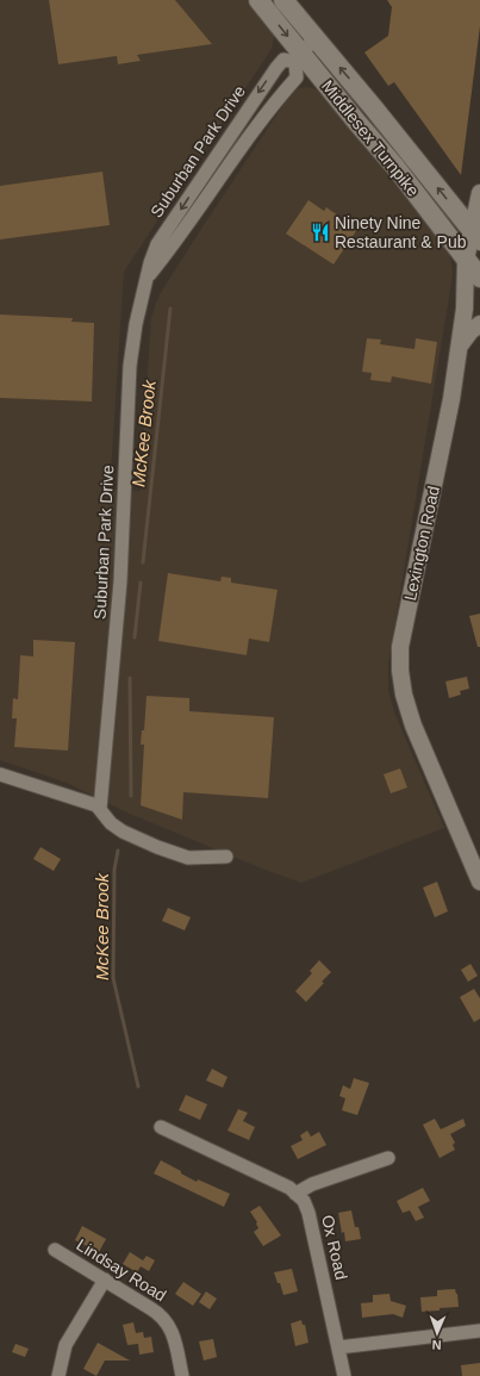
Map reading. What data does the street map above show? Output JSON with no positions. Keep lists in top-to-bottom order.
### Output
{
  "streets": {
    "main road": ["Middlesex Turnpike"],
    "street": [
      "Suburban Park Drive",
      "Lexington Road",
      "Ox Road",
      "Lindsay Road"
    ]
  },
  "crossings": [
    ["Middlesex Turnpike", "Suburban Park Drive"],
    ["Middlesex Turnpike", "Lexington Road"]
  ],
  "water": ["McKee Brook"],
  "places": {
    "restaurant": ["Ninety Nine Restaurant & Pub"]
  },
  "north": "bottom"
}
